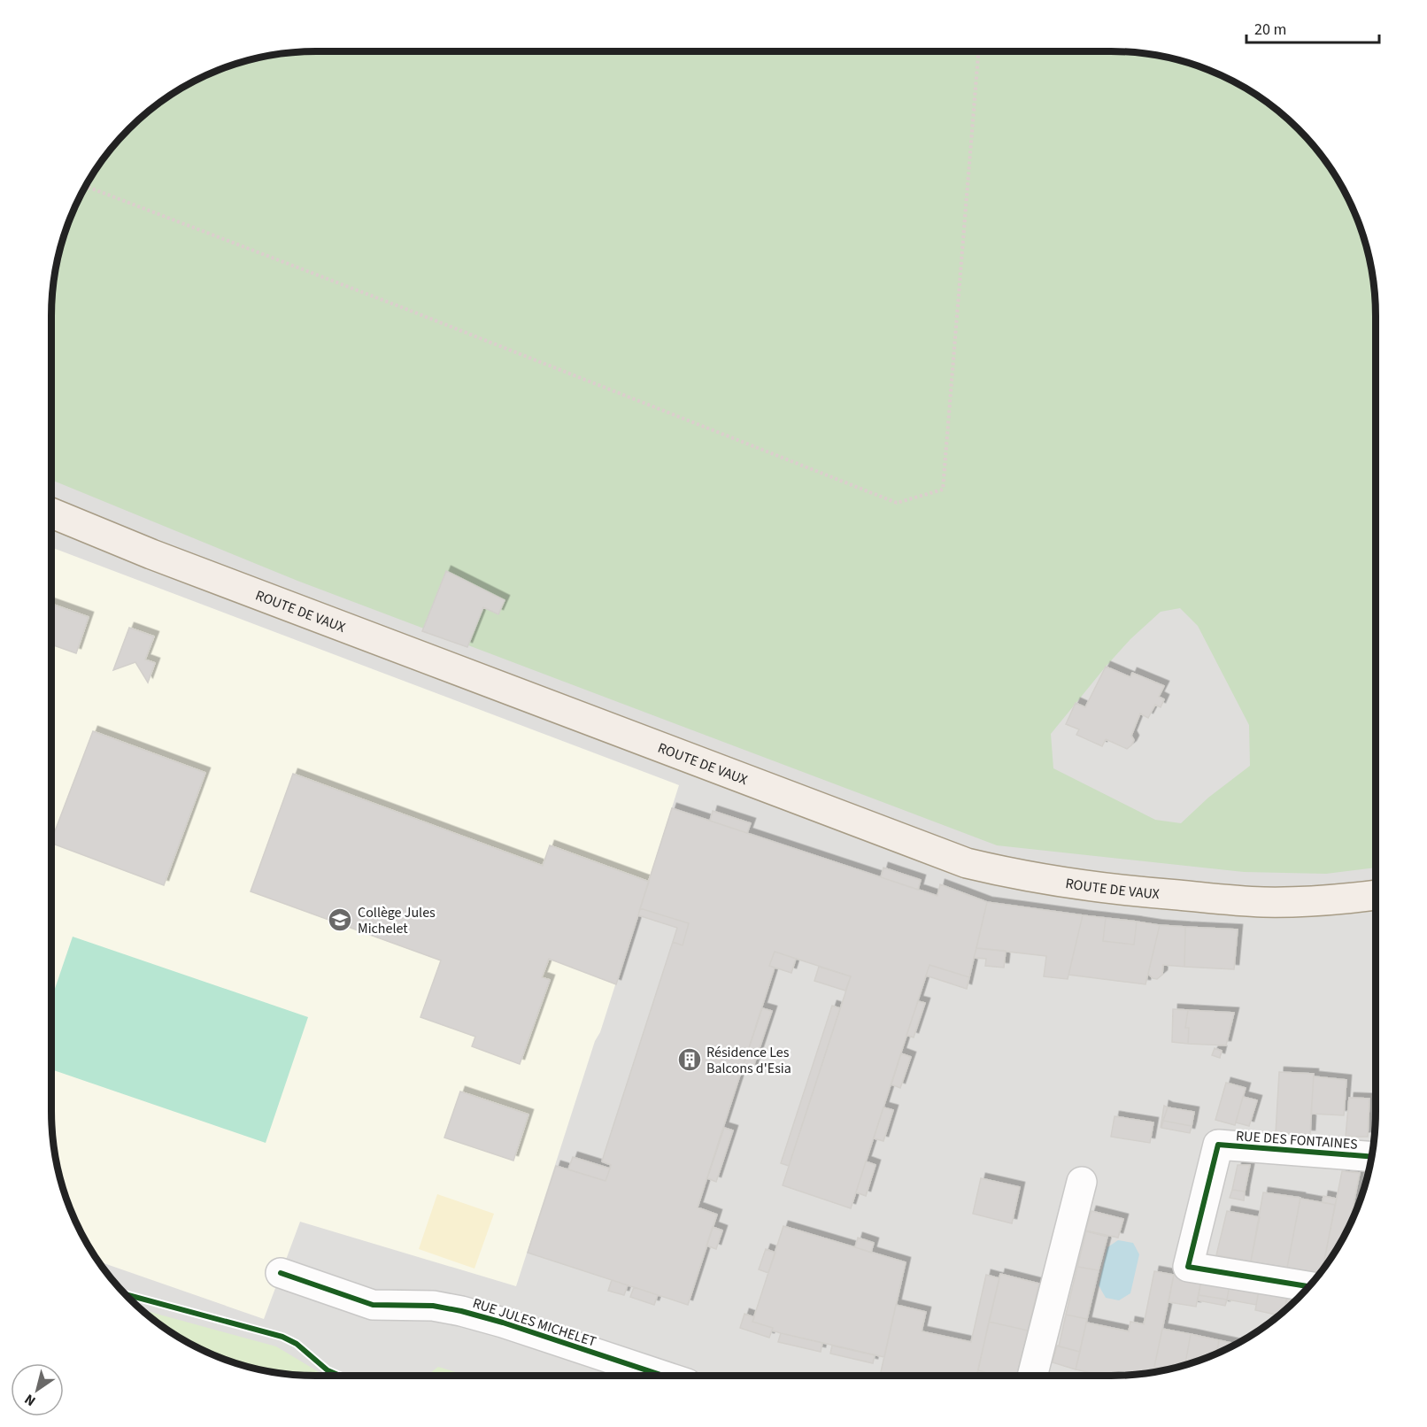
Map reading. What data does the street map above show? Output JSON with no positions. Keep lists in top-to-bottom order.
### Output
{
  "streets": {
    "main road": ["ROUTE DE VAUX"],
    "street": ["RUE DES FONTAINES", "RUE JULES MICHELET"]
  },
  "places": {
    "school or university": ["Collège Jules Michelet"],
    "building": ["Résidence Les Balcons d'Esia"]
  },
  "scale_bar": "20 m",
  "north": "bottom left"
}
